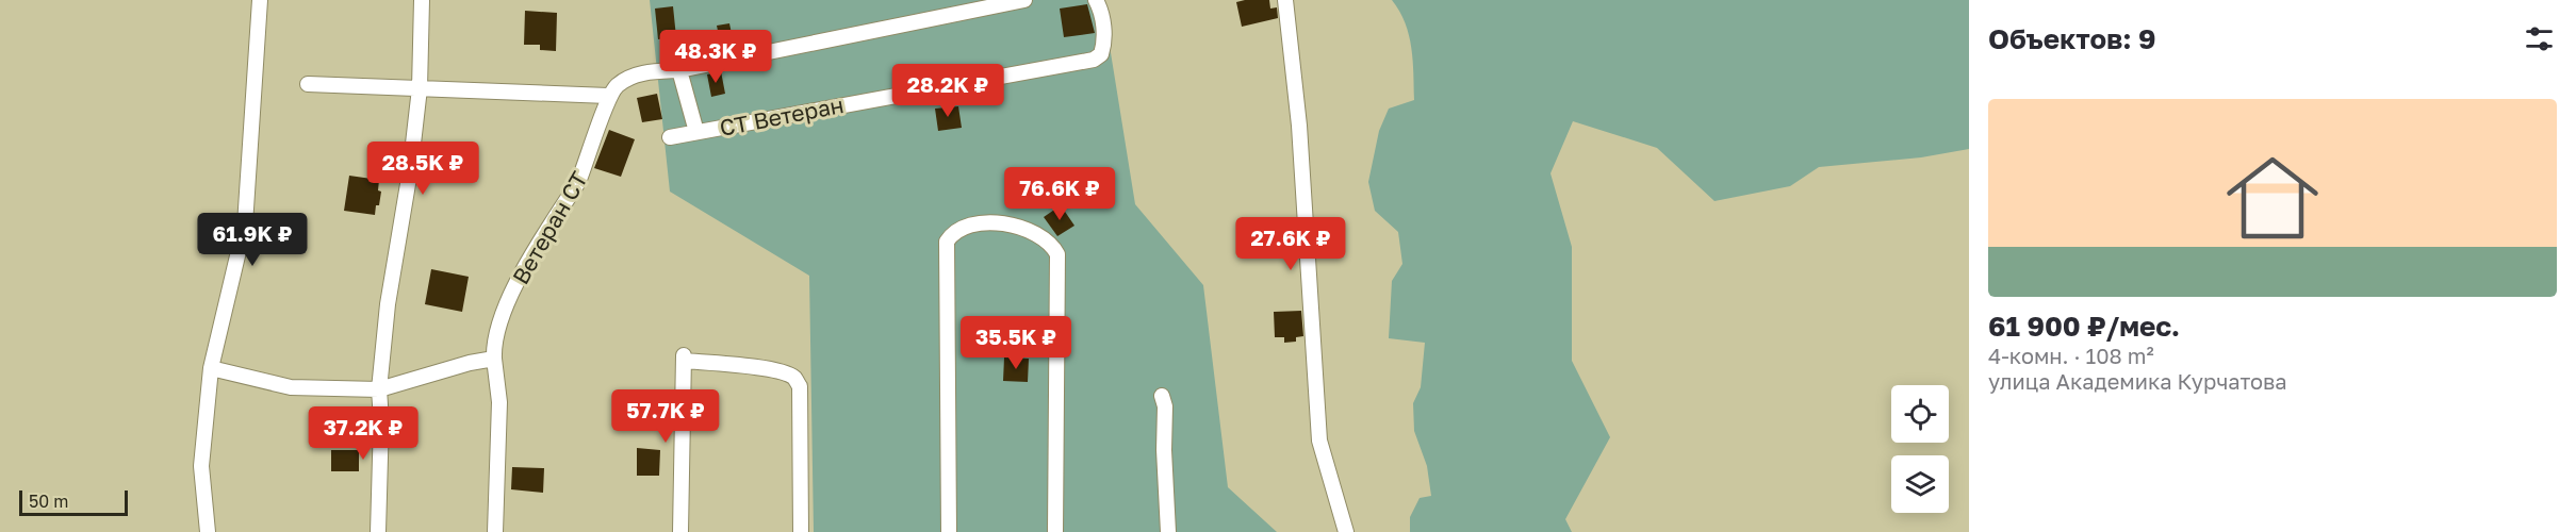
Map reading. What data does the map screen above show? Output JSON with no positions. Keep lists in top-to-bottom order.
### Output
{
  "streets": {
    "street": ["СТ Ветеран", "Ветеран СТ"]
  },
  "scale_bar": "50 m",
  "page": {
    "heading": "Объектов: 9",
    "price": [
      "48.3K ₽",
      "28.2K ₽",
      "28.5K ₽",
      "76.6K ₽",
      "61.9K ₽",
      "27.6K ₽",
      "35.5K ₽",
      "57.7K ₽",
      "37.2K ₽"
    ],
    "list": [
      {
        "name": "61 900 ₽/мес.",
        "note": "4-комн. · 108 m² · улица Академика Курчатова"
      }
    ],
    "scale": "50 m"
  }
}
